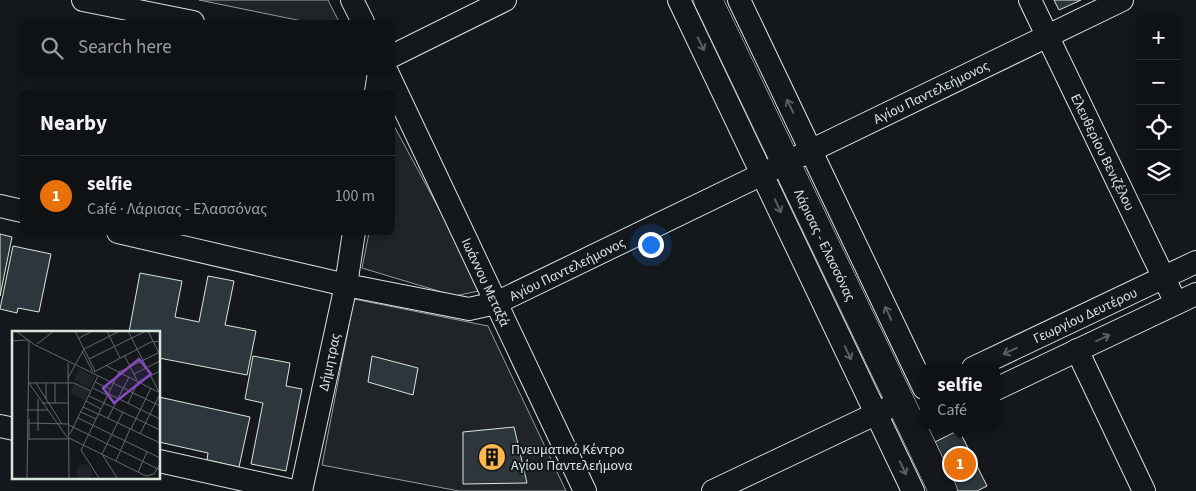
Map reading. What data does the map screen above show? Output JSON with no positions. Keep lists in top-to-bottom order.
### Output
{
  "streets": {
    "highway": ["Λάρισας - Ελασσόνας"],
    "street": [
      "Αγίου Παντελεήμονος",
      "Ελευθερίου Βενιζέλου",
      "Ιωάννου Μεταξά",
      "Γεωργίου Δευτέρου",
      "Δήμητρας"
    ]
  },
  "crossings": [
    ["Αγίου Παντελεήμονος", "Ελευθερίου Βενιζέλου"],
    ["Αγίου Παντελεήμονος", "Λάρισας - Ελασσόνας"],
    ["Αγίου Παντελεήμονος", "Ιωάννου Μεταξά"],
    ["Αγίου Παντελεήμονος", "Δήμητρας"],
    ["Ελευθερίου Βενιζέλου", "Γεωργίου Δευτέρου"]
  ],
  "places": {
    "building": ["Πνευματικό Κέντρο Αγίου Παντελεήμονα"]
  },
  "page": {
    "map_buttons": ["+", "−"],
    "search": "Search here",
    "heading": "Nearby",
    "list": [
      {
        "mark": "1",
        "name": "selfie",
        "note": "Café · Λάρισας - Ελασσόνας",
        "value": "100 m"
      }
    ],
    "popup": ["selfie", "Café"],
    "pins": "1"
  }
}
